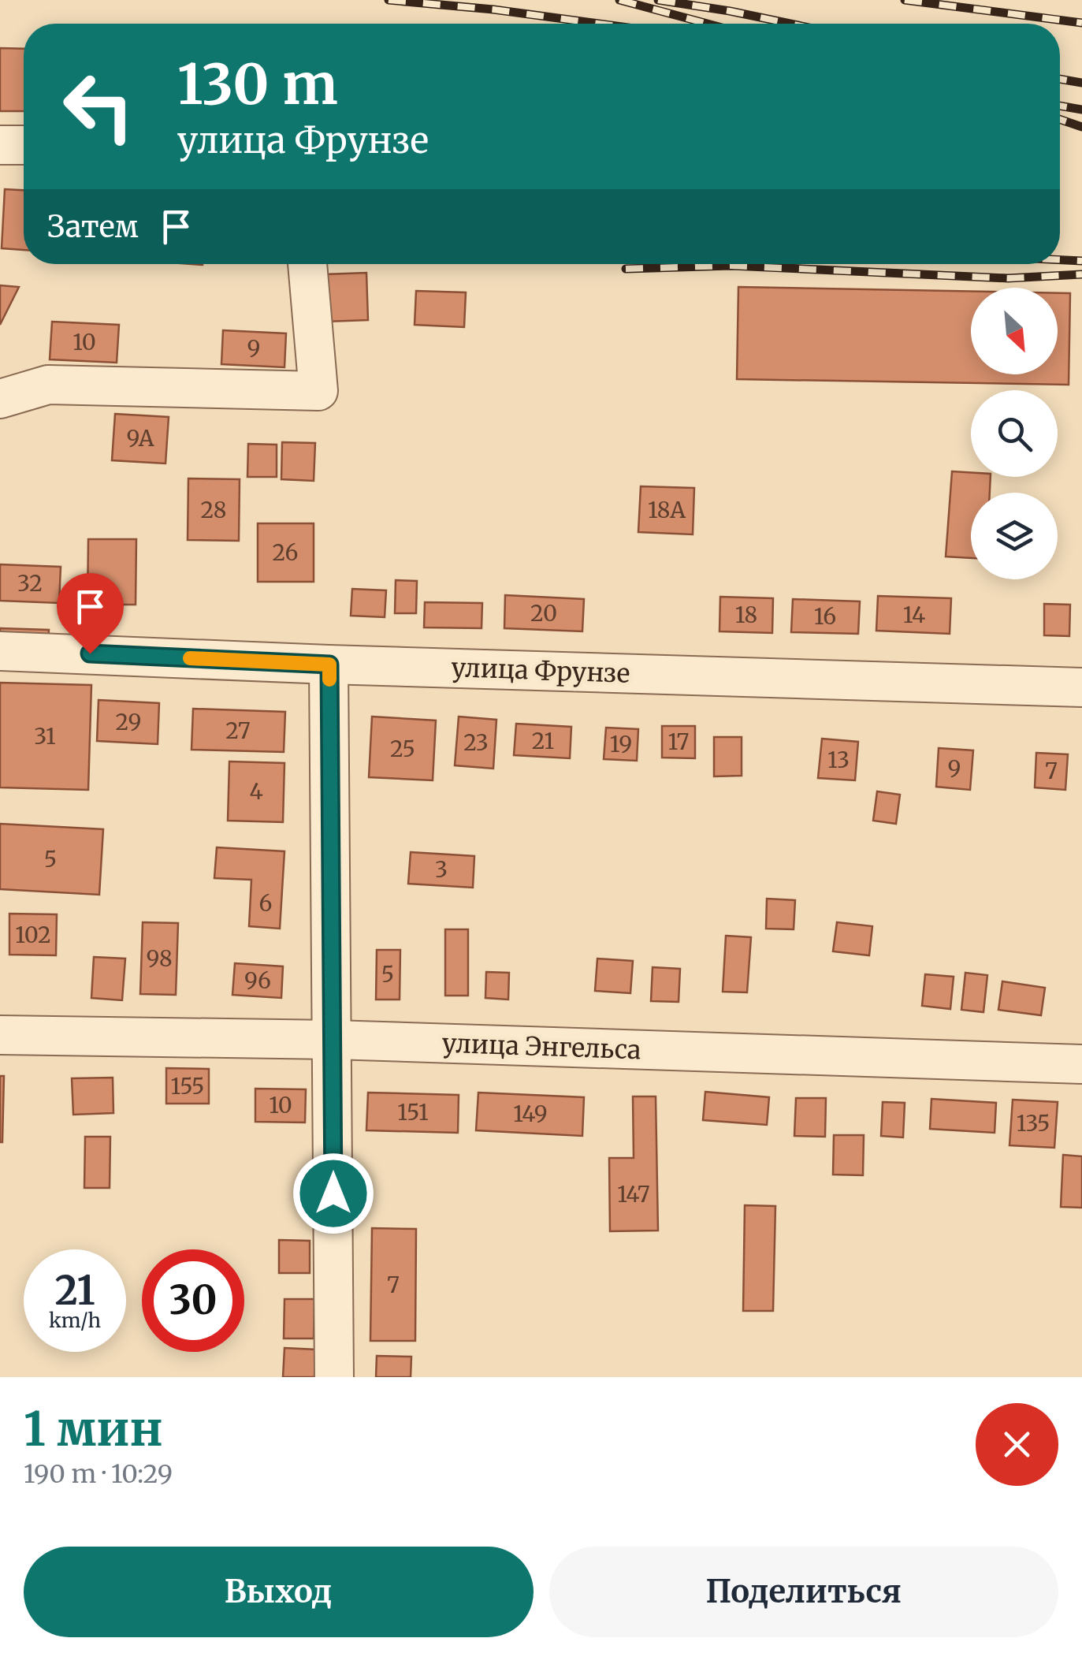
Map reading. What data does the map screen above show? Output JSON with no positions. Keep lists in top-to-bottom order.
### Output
{
  "streets": {
    "street": ["улица Фрунзе", "улица Энгельса"]
  },
  "house_numbers": [
    "10",
    "9",
    "9А",
    "28",
    "18А",
    "26",
    "32",
    "20",
    "18",
    "14",
    "16",
    "29",
    "27",
    "31",
    "21",
    "17",
    "23",
    "19",
    "25",
    "13",
    "9",
    "7",
    "4",
    "5",
    "3",
    "6",
    "102",
    "98",
    "5",
    "96",
    "155",
    "10",
    "151",
    "149",
    "135",
    "147",
    "7"
  ],
  "north": "bottom right",
  "page": {
    "turn": ["130 m", "улица Фрунзе"],
    "then": "Затем",
    "speed": "21 km/h",
    "limit": "30",
    "heading": ["1 мин", "190 m · 10:29"],
    "buttons": ["Выход", "Поделиться"]
  }
}
